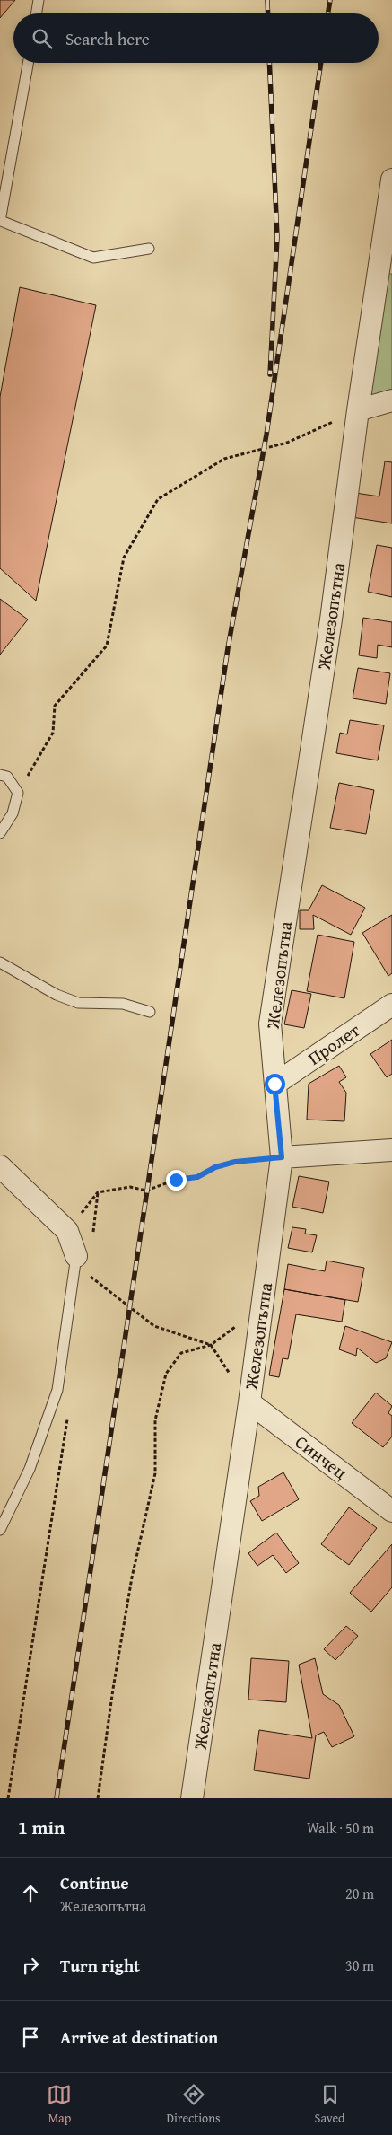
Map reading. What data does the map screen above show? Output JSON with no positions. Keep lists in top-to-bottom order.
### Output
{
  "streets": {
    "street": ["Железопътна", "Пролет", "Синчец"]
  },
  "crossings": [
    ["Железопътна", "Пролет"],
    ["Железопътна", "Синчец"]
  ],
  "page": {
    "search": "Search here",
    "heading": ["1 min", "Walk · 50 m"],
    "list": [
      ["Continue", "Железопътна", "20 m"],
      ["Turn right", "30 m"],
      "Arrive at destination"
    ],
    "nav": ["Map", "Directions", "Saved"]
  }
}
